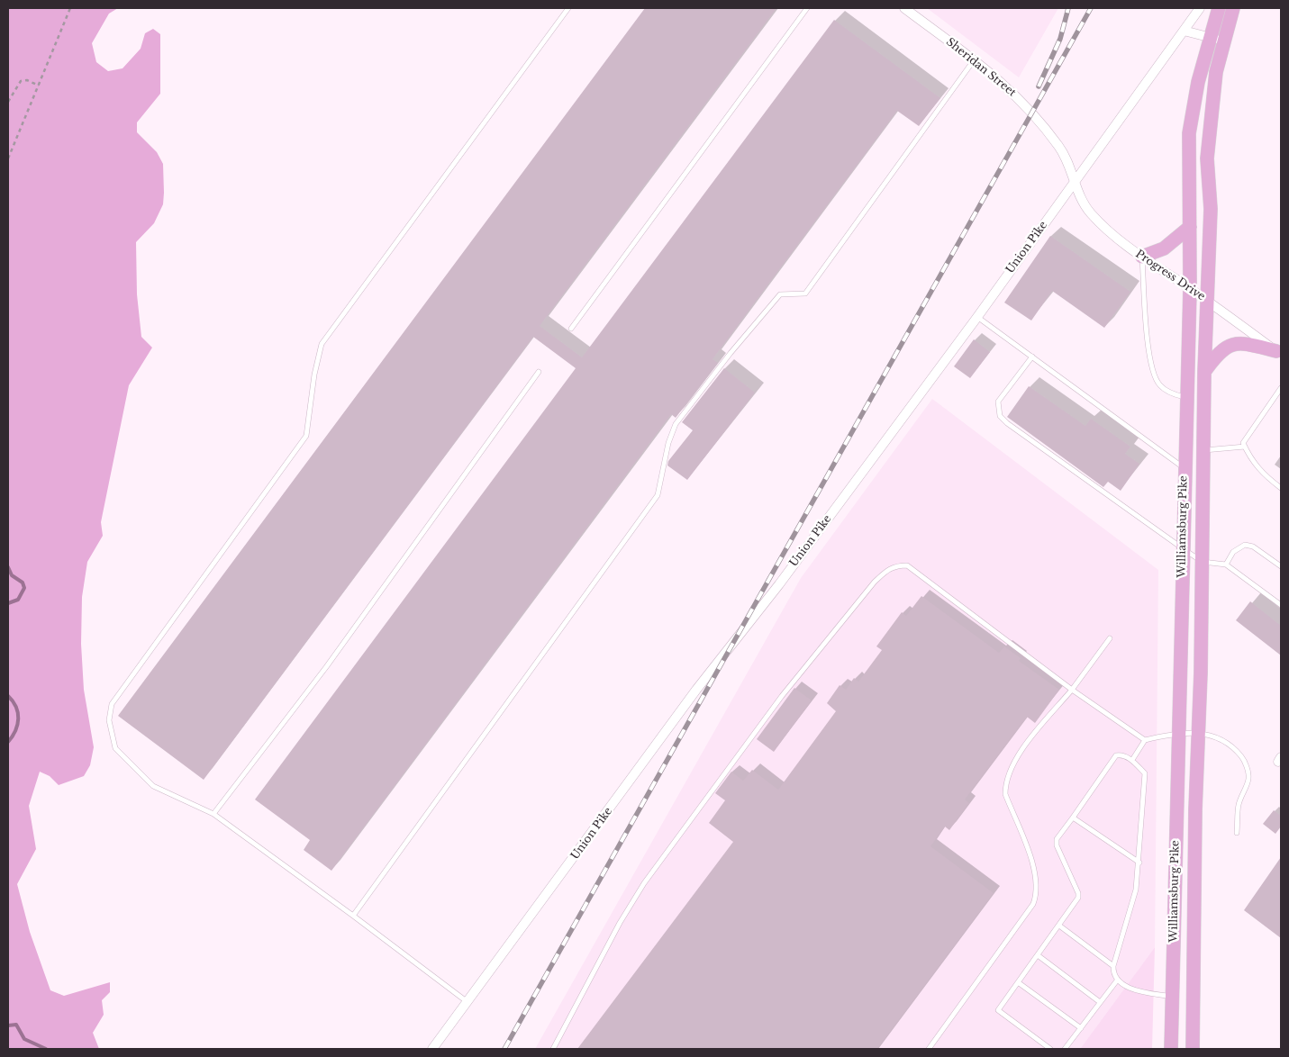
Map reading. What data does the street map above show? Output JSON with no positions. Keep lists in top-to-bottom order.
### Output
{
  "streets": {
    "main road": ["Williamsburg Pike"],
    "street": ["Sheridan Street", "Union Pike", "Progress Drive"]
  },
  "crossings": [
    ["Sheridan Street", "Union Pike"],
    ["Sheridan Street", "Progress Drive"],
    ["Union Pike", "Progress Drive"],
    ["Progress Drive", "Williamsburg Pike"]
  ]
}
